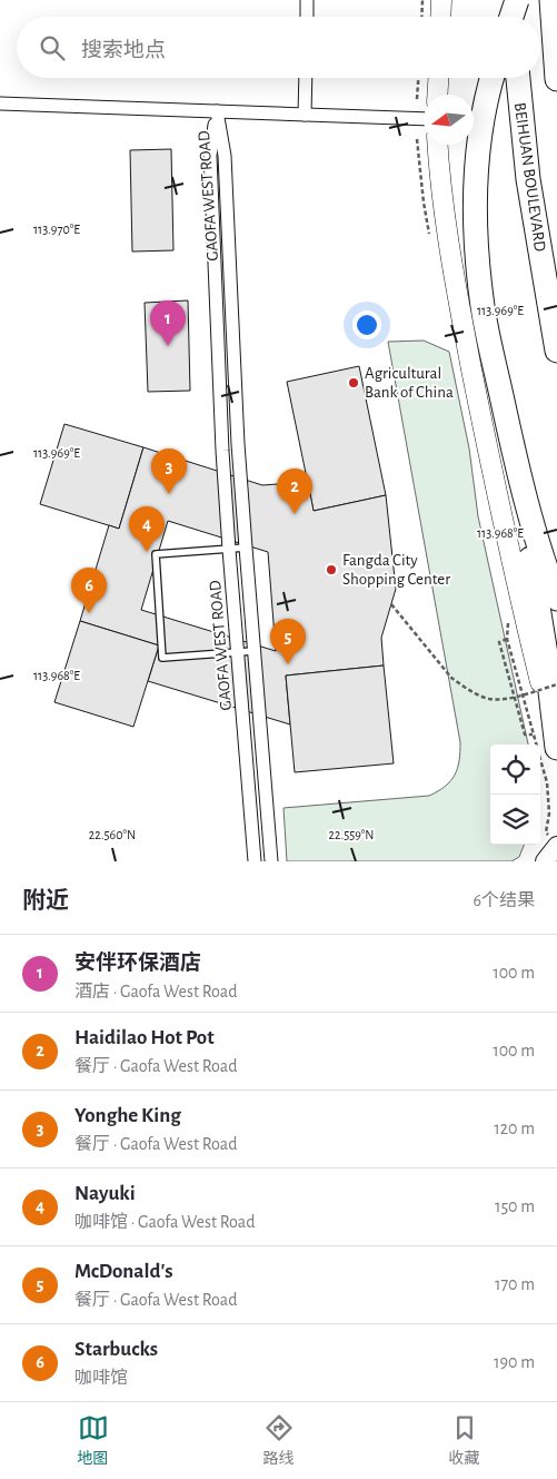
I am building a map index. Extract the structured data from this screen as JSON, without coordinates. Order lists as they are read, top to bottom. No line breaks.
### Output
{"streets":{"highway":["BEIHUAN BOULEVARD"],"street":["GAOFA WEST ROAD"]},"places":["Agricultural Bank of China","Fangda City Shopping Center"],"north":"left","page":{"search":"搜索地点","pins":["1","3","2","4","6","5"],"heading":["附近","6个结果"],"list":[{"mark":"1","name":"安伴环保酒店","note":"酒店 · Gaofa West Road","value":"100 m"},{"mark":"2","name":"Haidilao Hot Pot","note":"餐厅 · Gaofa West Road","value":"100 m"},{"mark":"3","name":"Yonghe King","note":"餐厅 · Gaofa West Road","value":"120 m"},{"mark":"4","name":"Nayuki","note":"咖啡馆 · Gaofa West Road","value":"150 m"},{"mark":"5","name":"McDonald's","note":"餐厅 · Gaofa West Road","value":"170 m"},{"mark":"6","name":"Starbucks","note":"咖啡馆","value":"190 m"}],"nav":["地图","路线","收藏"]},"coordinates":["113.970°E","113.969°E","113.968°E","22.560°N","22.559°N"]}
